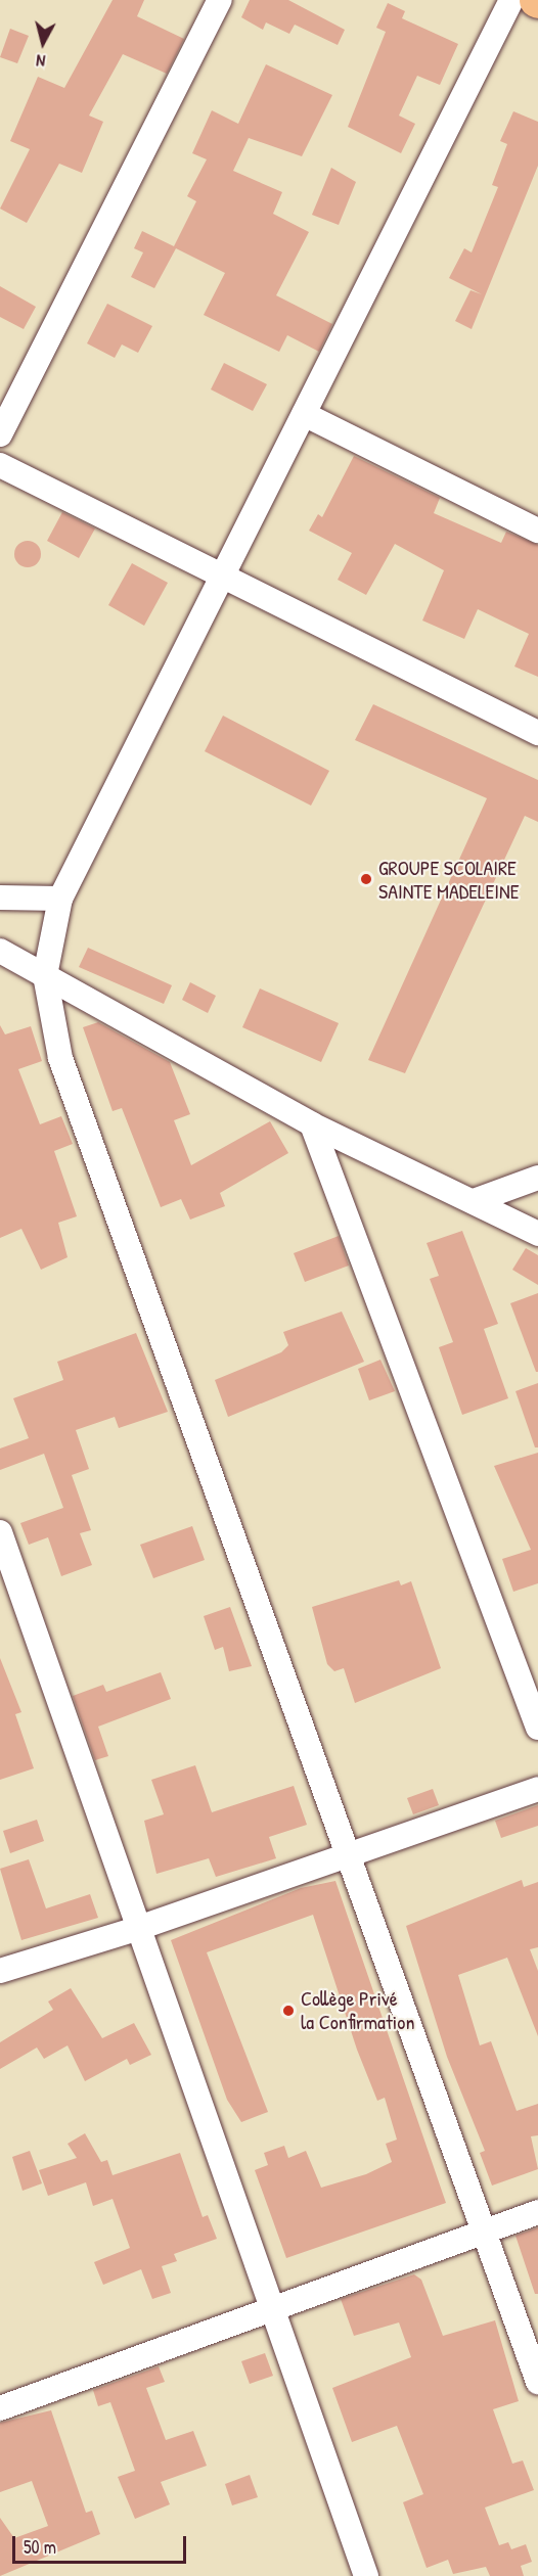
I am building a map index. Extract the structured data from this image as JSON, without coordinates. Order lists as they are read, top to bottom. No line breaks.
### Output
{"places":["GROUPE SCOLAIRE SAINTE MADELEINE","Collège Privé la Confirmation"],"scale_bar":"50 m","north":"bottom"}
